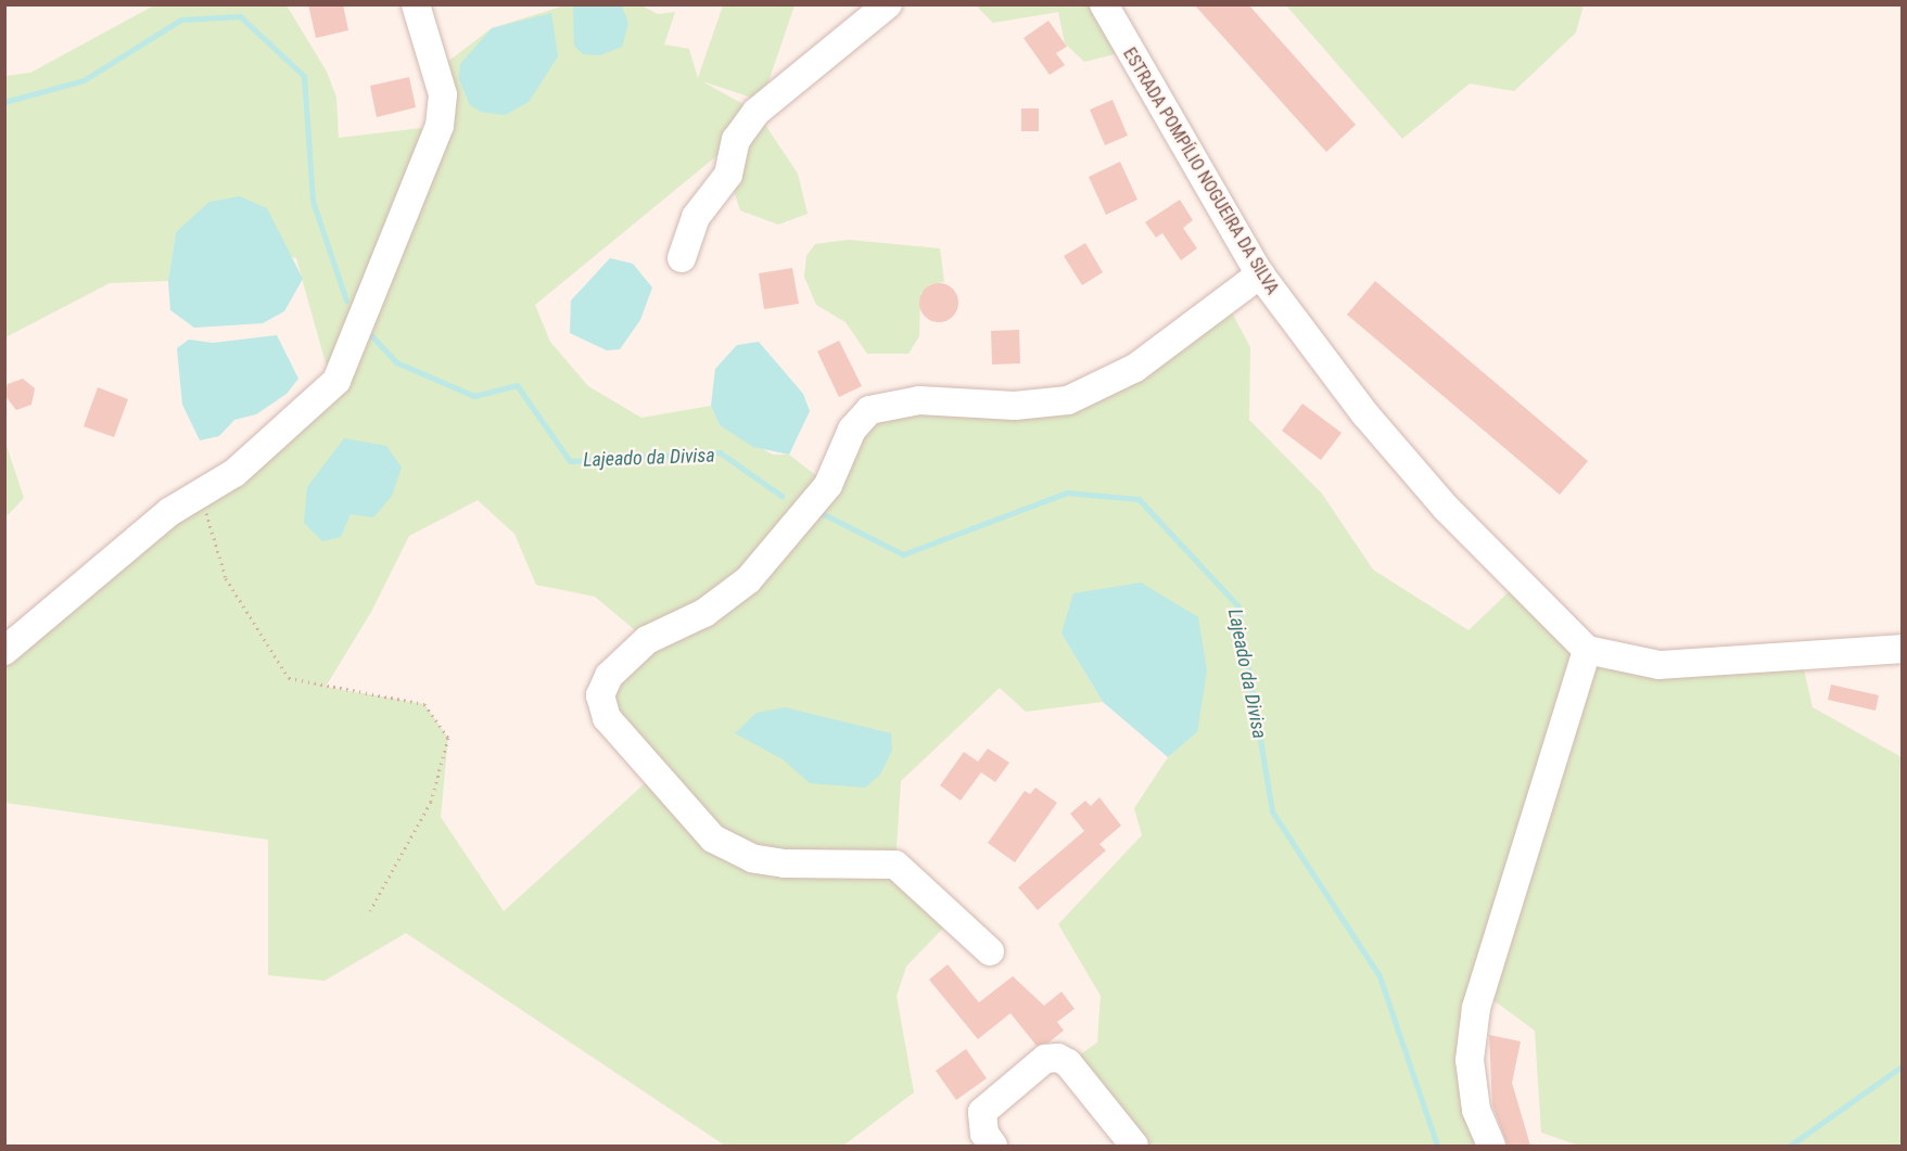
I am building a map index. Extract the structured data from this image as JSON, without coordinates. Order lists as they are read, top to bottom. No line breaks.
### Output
{"streets":{"street":["ESTRADA POMPÍLIO NOGUEIRA DA SILVA"]},"water":["Lajeado da Divisa"]}
